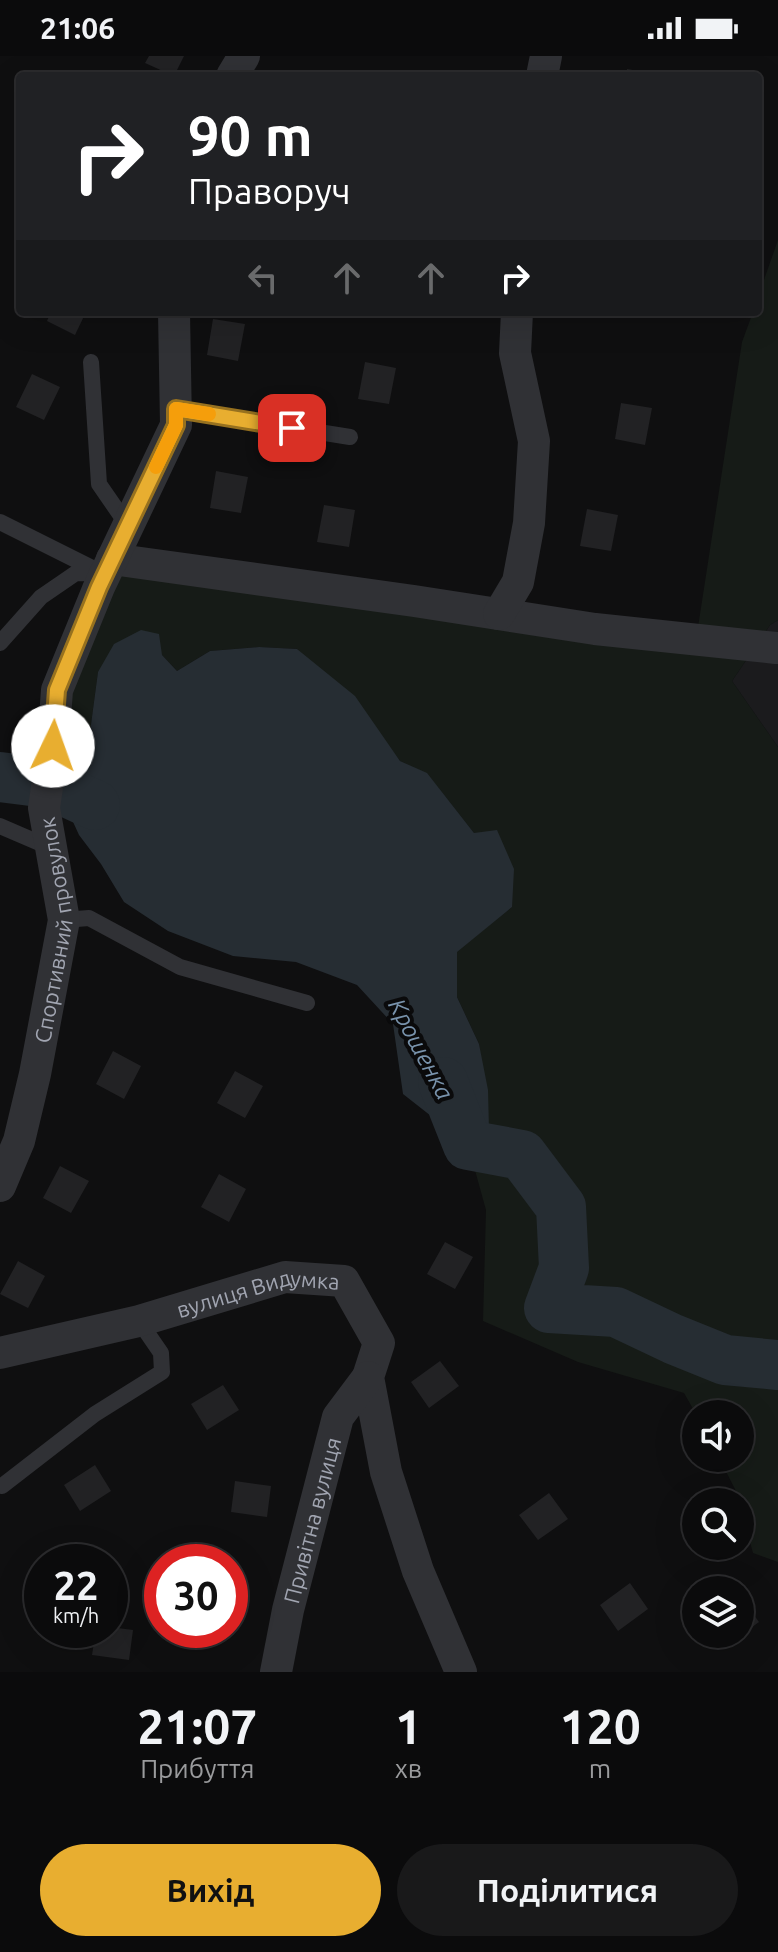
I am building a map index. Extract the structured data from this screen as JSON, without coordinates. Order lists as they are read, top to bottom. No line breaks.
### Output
{"streets":{"street":["Спортивний провулок","вулиця Видумка","Привітна вулиця"]},"crossings":[["вулиця Видумка","Привітна вулиця"]],"water":["Крошенка"],"page":{"status":"21:06","turn":["90 m","Праворуч"],"speed":"22 km/h","limit":"30","eta":["21:07","Прибуття","1","хв","120","m"],"buttons":["Вихід","Поділитися"]}}
